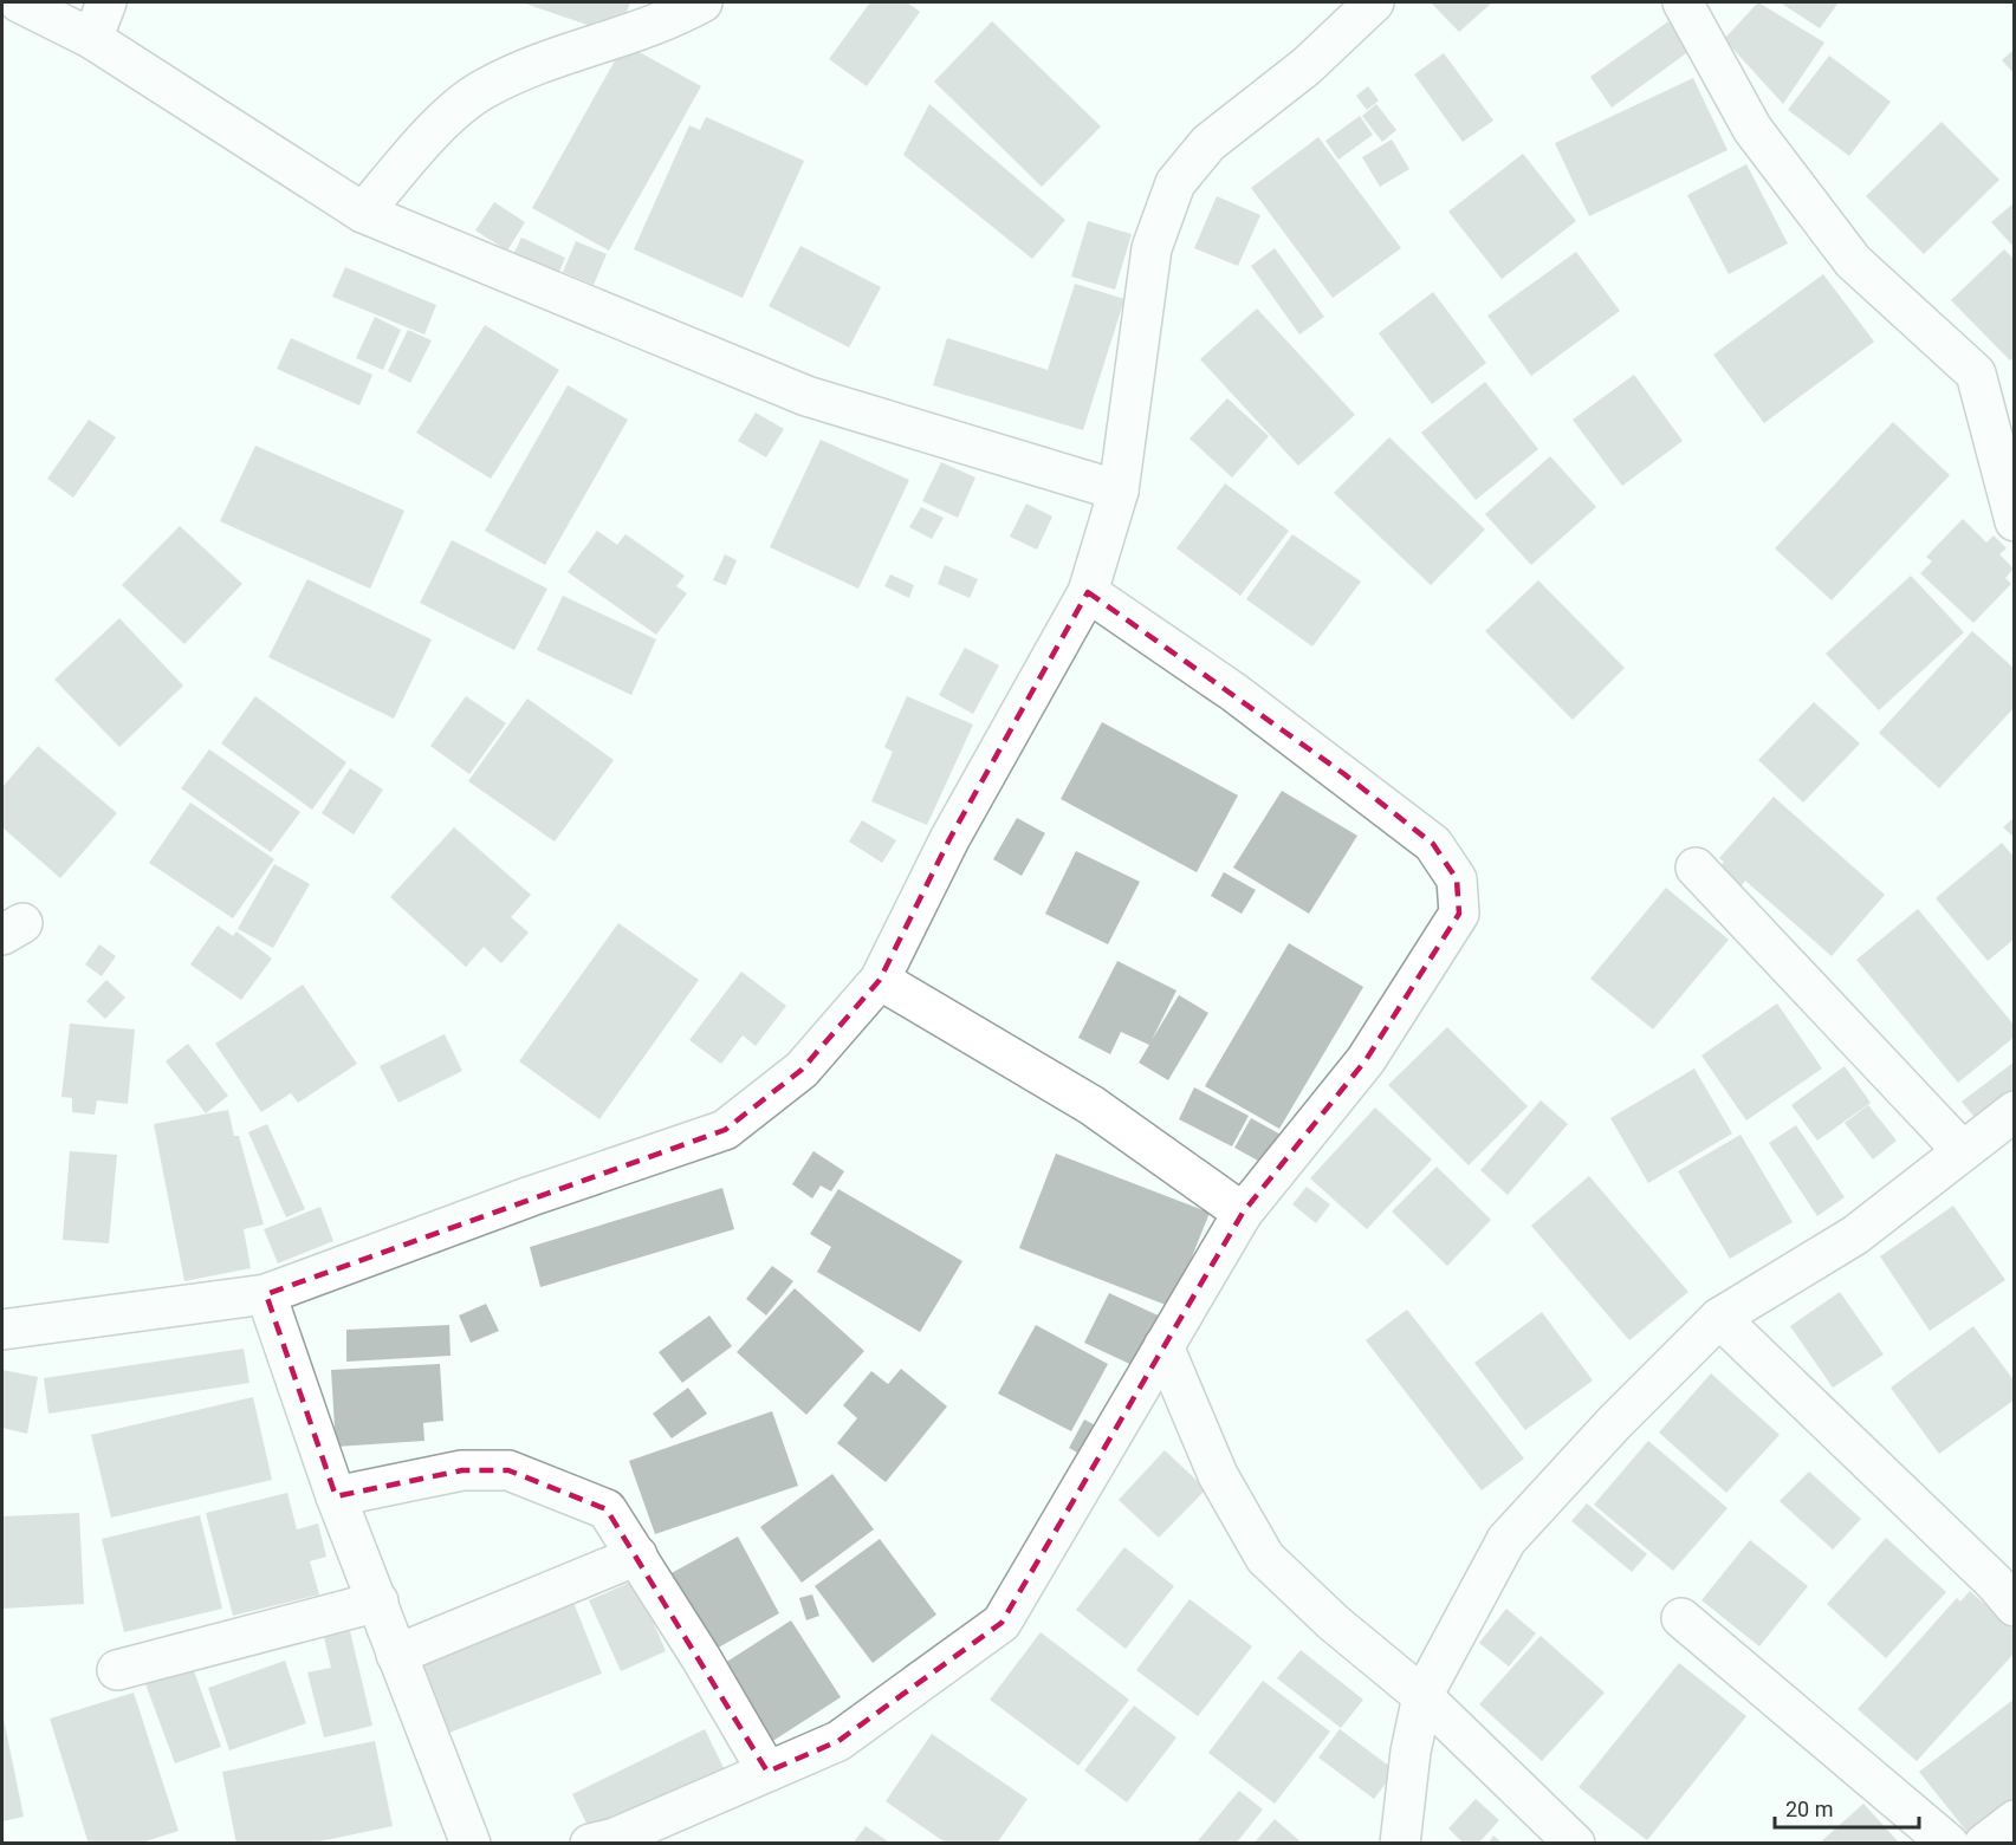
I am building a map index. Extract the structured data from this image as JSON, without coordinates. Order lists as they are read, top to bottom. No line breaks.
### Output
{"scale_bar":"20 m"}
